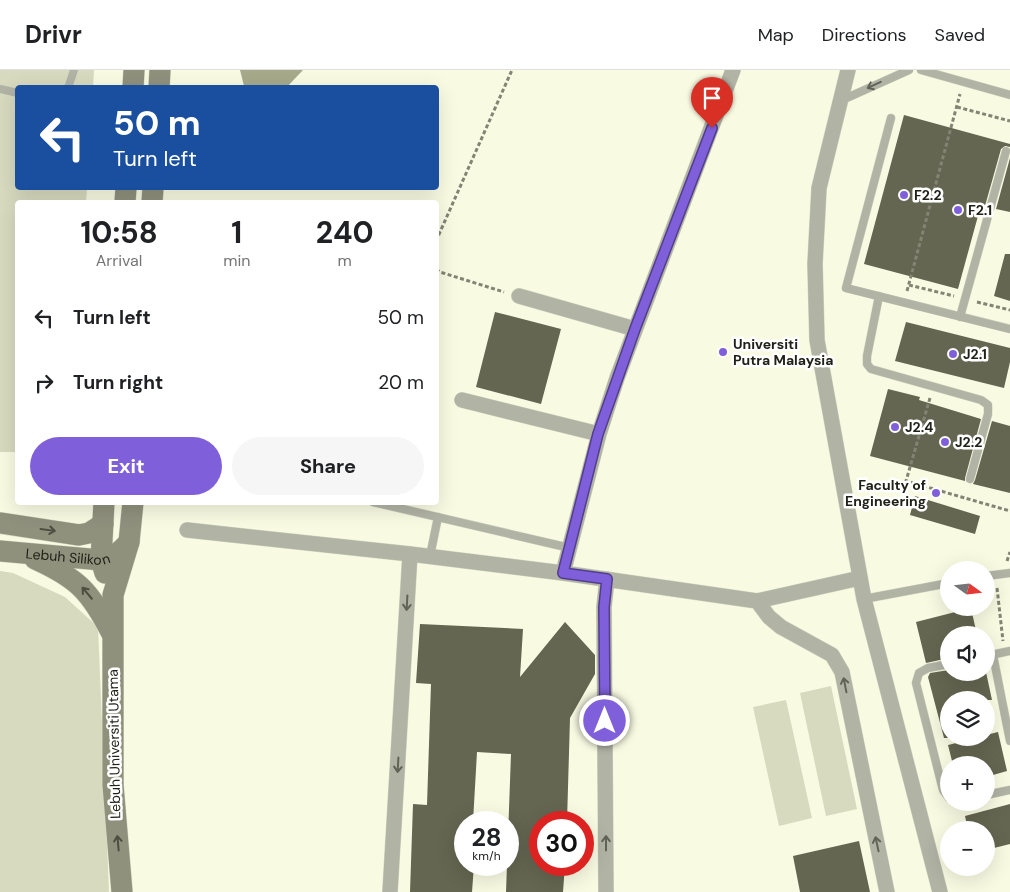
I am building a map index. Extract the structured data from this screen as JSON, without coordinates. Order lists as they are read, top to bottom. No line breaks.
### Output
{"streets":{"main road":["Lebuh Silikon","Lebuh Universiti Utama"]},"crossings":[["Lebuh Silikon","Lebuh Universiti Utama"]],"one_way":["Lebuh Universiti Utama"],"places":["F2.2","F2.1","Universiti Putra Malaysia","J2.1","J2.4","J2.2","Faculty of Engineering"],"north":"right","page":{"header":"Drivr","nav":["Map","Directions","Saved"],"turn":["50 m","Turn left"],"eta":["10:58","Arrival","1","min","240","m"],"list":[{"name":"Turn left","value":"50 m"},{"name":"Turn right","value":"20 m"}],"buttons":["Exit","Share"],"map_buttons":["+","−"],"speed":"28 km/h","limit":"30"}}
